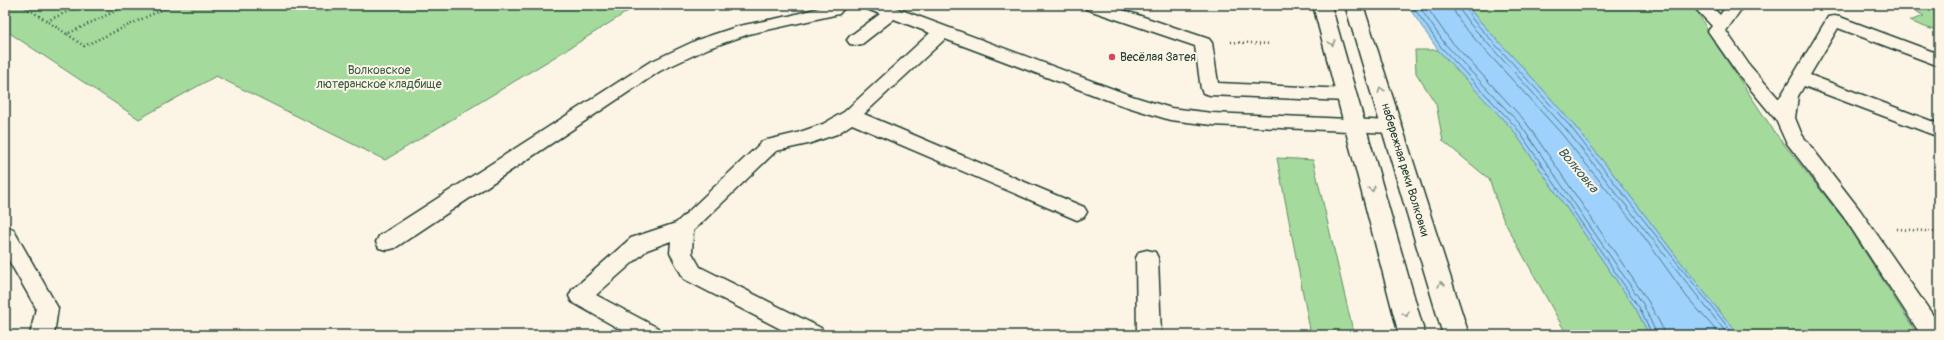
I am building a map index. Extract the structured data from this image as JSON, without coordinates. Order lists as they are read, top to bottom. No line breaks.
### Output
{"streets":{"street":["набережная реки Волковки"]},"water":["Волковка"],"parks":["Волковское лютеранское кладбище"],"places":["Весёлая Затея"]}
